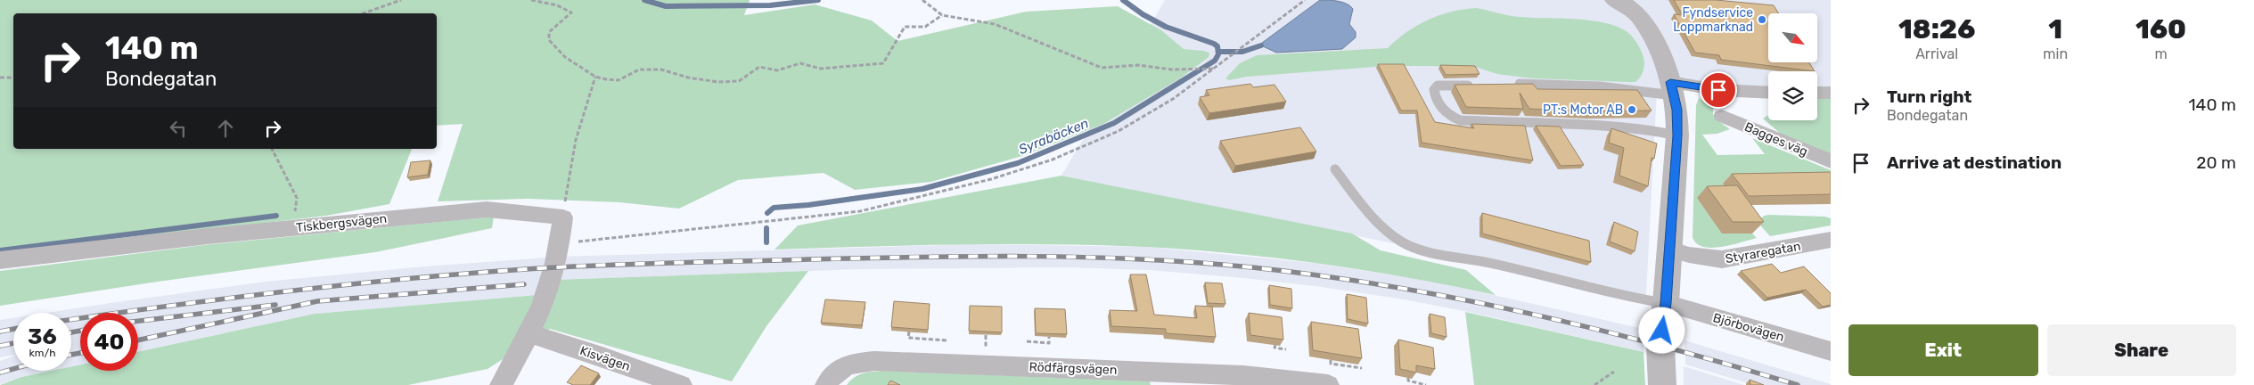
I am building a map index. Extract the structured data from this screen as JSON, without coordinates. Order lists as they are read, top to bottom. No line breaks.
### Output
{"streets":{"street":["Bagges väg","Tiskbergsvägen","Styraregatan","Björbovägen","Kisvägen","Rödfärgsvägen"]},"water":["Syrabäcken"],"places":["Fyndservice Loppmarknad","PT:s Motor AB"],"north":"bottom right","page":{"eta":["18:26","Arrival","1","min","160","m"],"turn":["140 m","Bondegatan"],"list":[{"name":"Turn right","note":"Bondegatan","value":"140 m"},{"name":"Arrive at destination","value":"20 m"}],"speed":"36 km/h","limit":"40","buttons":["Exit","Share"]}}
